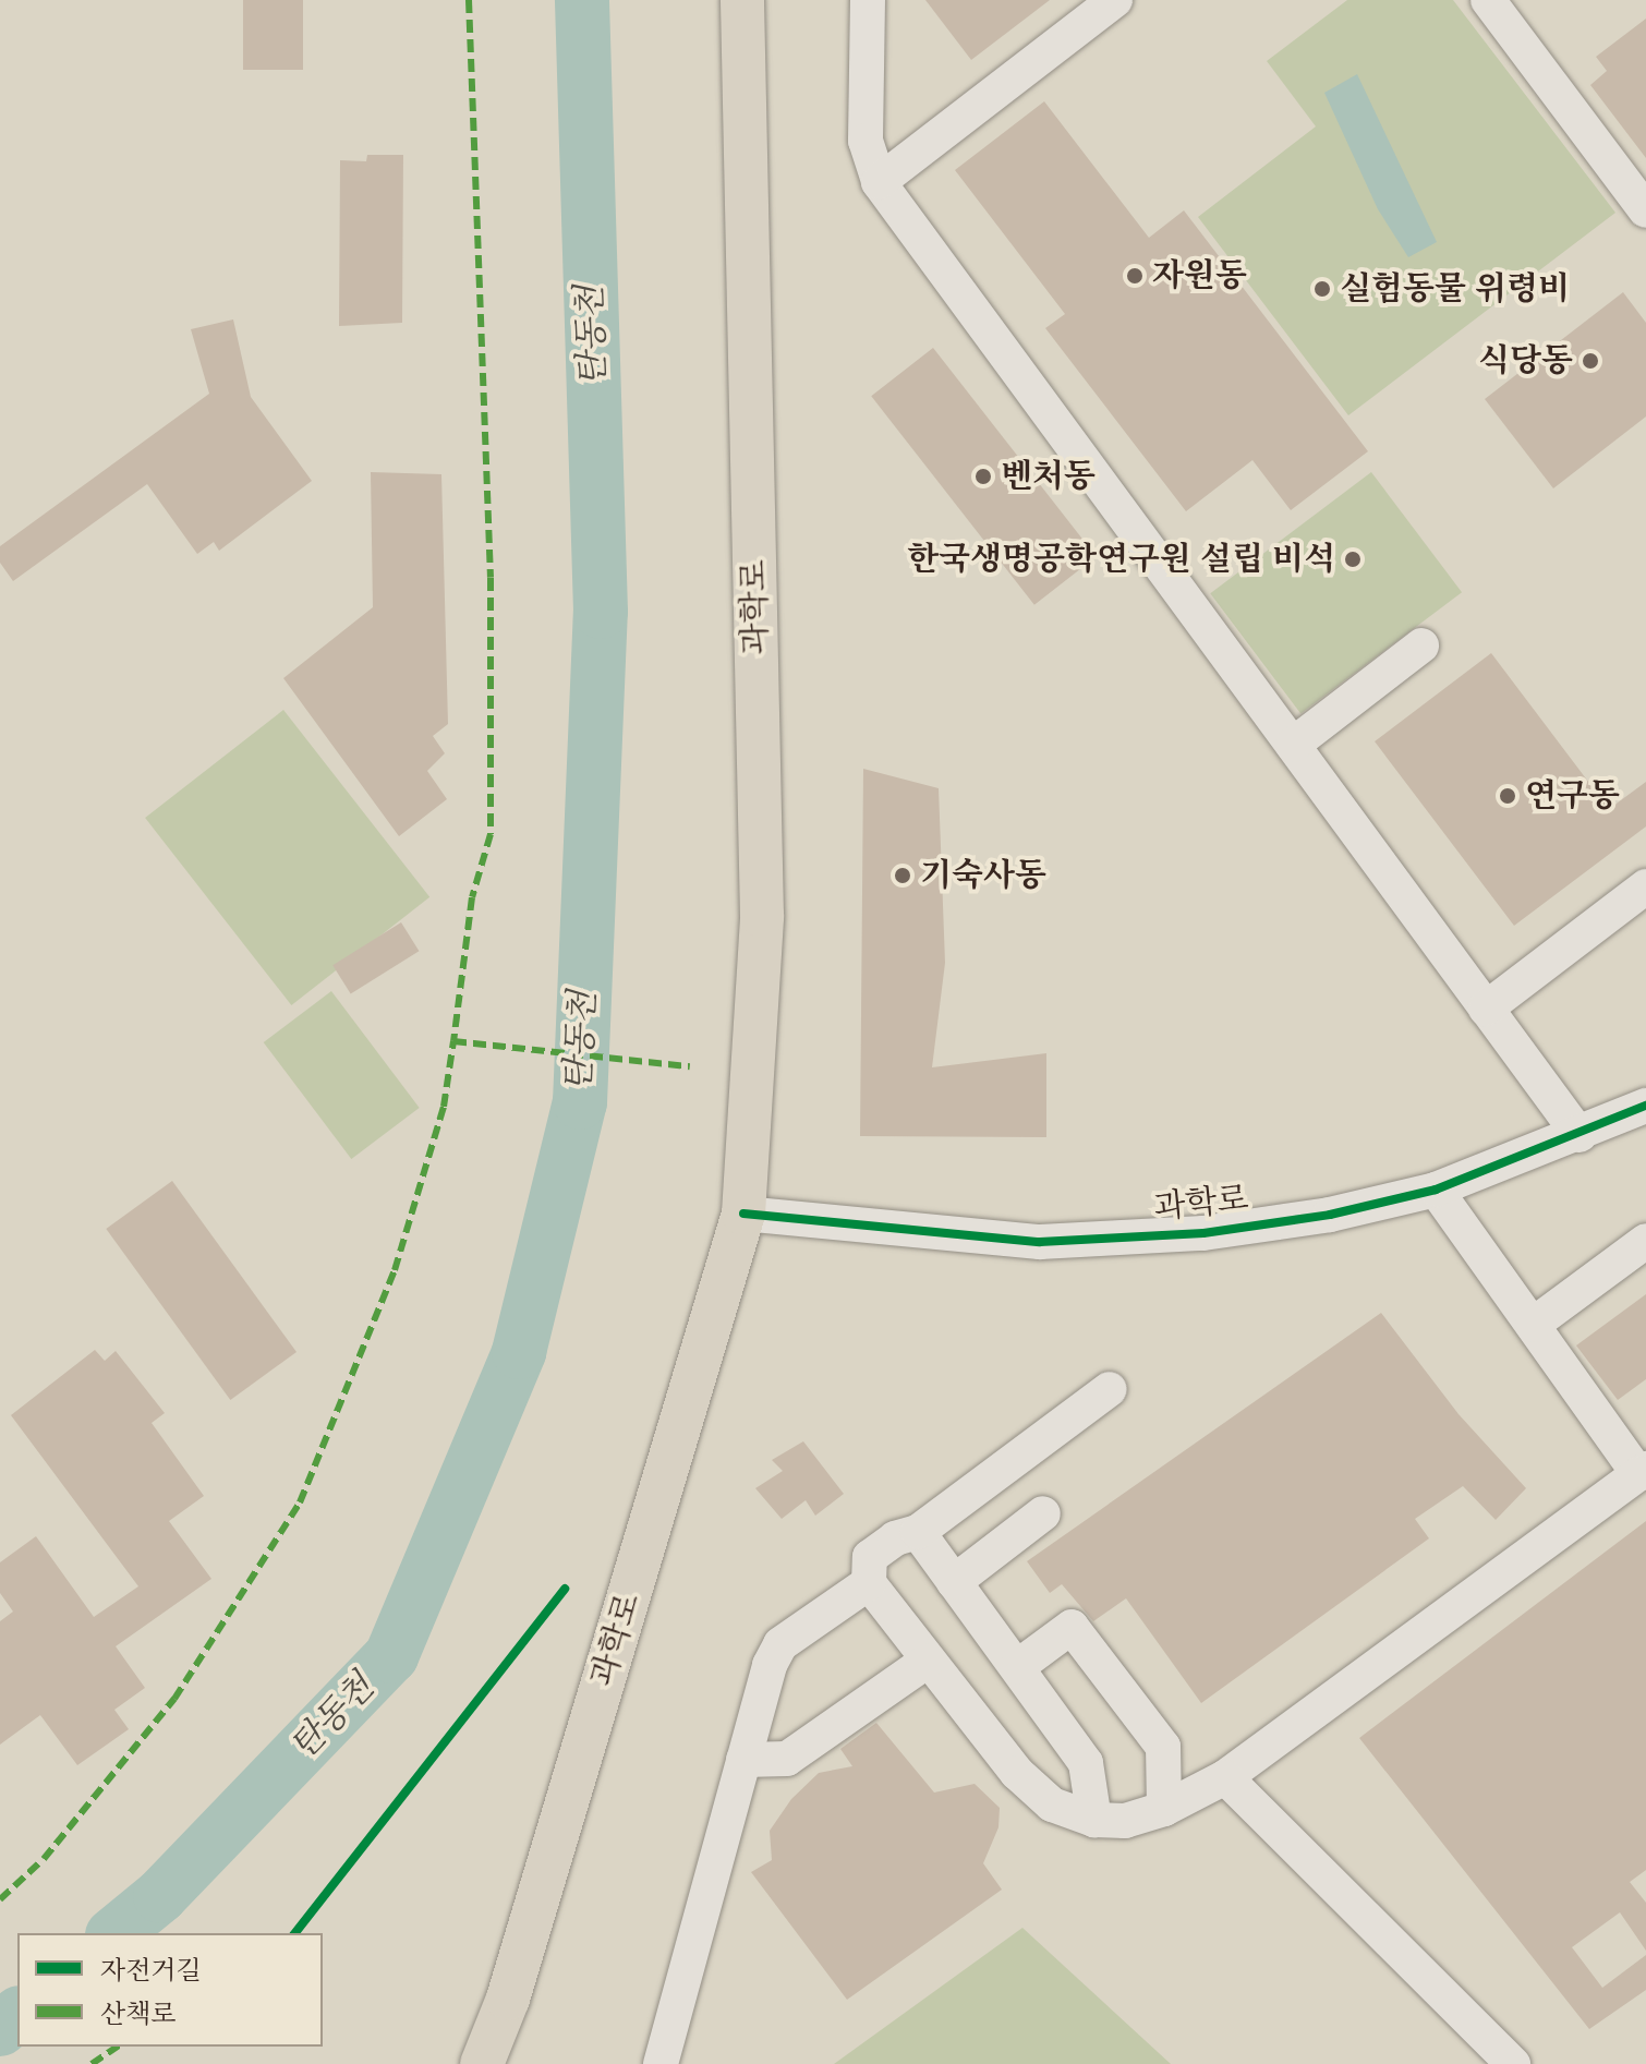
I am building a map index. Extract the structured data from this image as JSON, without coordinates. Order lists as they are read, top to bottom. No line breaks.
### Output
{"streets":{"main road":["과학로"]},"water":["탄동천"],"places":["자원동","실험동물 위령비","식당동","벤처동","한국생명공학연구원 설립 비석","연구동","기숙사동"],"legend":["자전거길","산책로"]}
